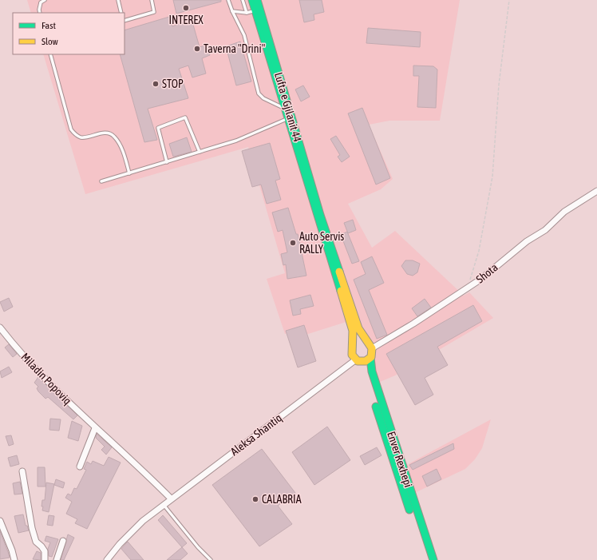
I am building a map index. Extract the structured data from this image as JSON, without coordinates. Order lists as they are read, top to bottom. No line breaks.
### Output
{"streets":{"main road":["Lufta e Gjilanit 44","Enver Rexhepi"],"street":["Shota","Miladin Popoviq","Aleksa Shantiq"]},"crossings":[["Lufta e Gjilanit 44","Shota"],["Lufta e Gjilanit 44","Aleksa Shantiq"],["Lufta e Gjilanit 44","Enver Rexhepi"],["Shota","Aleksa Shantiq"],["Shota","Enver Rexhepi"],["Miladin Popoviq","Aleksa Shantiq"],["Aleksa Shantiq","Enver Rexhepi"]],"places":["INTEREX","Taverna \"Drini\"","STOP","Auto Servis RALLY","CALABRIA"],"legend":["Fast","Slow"]}
